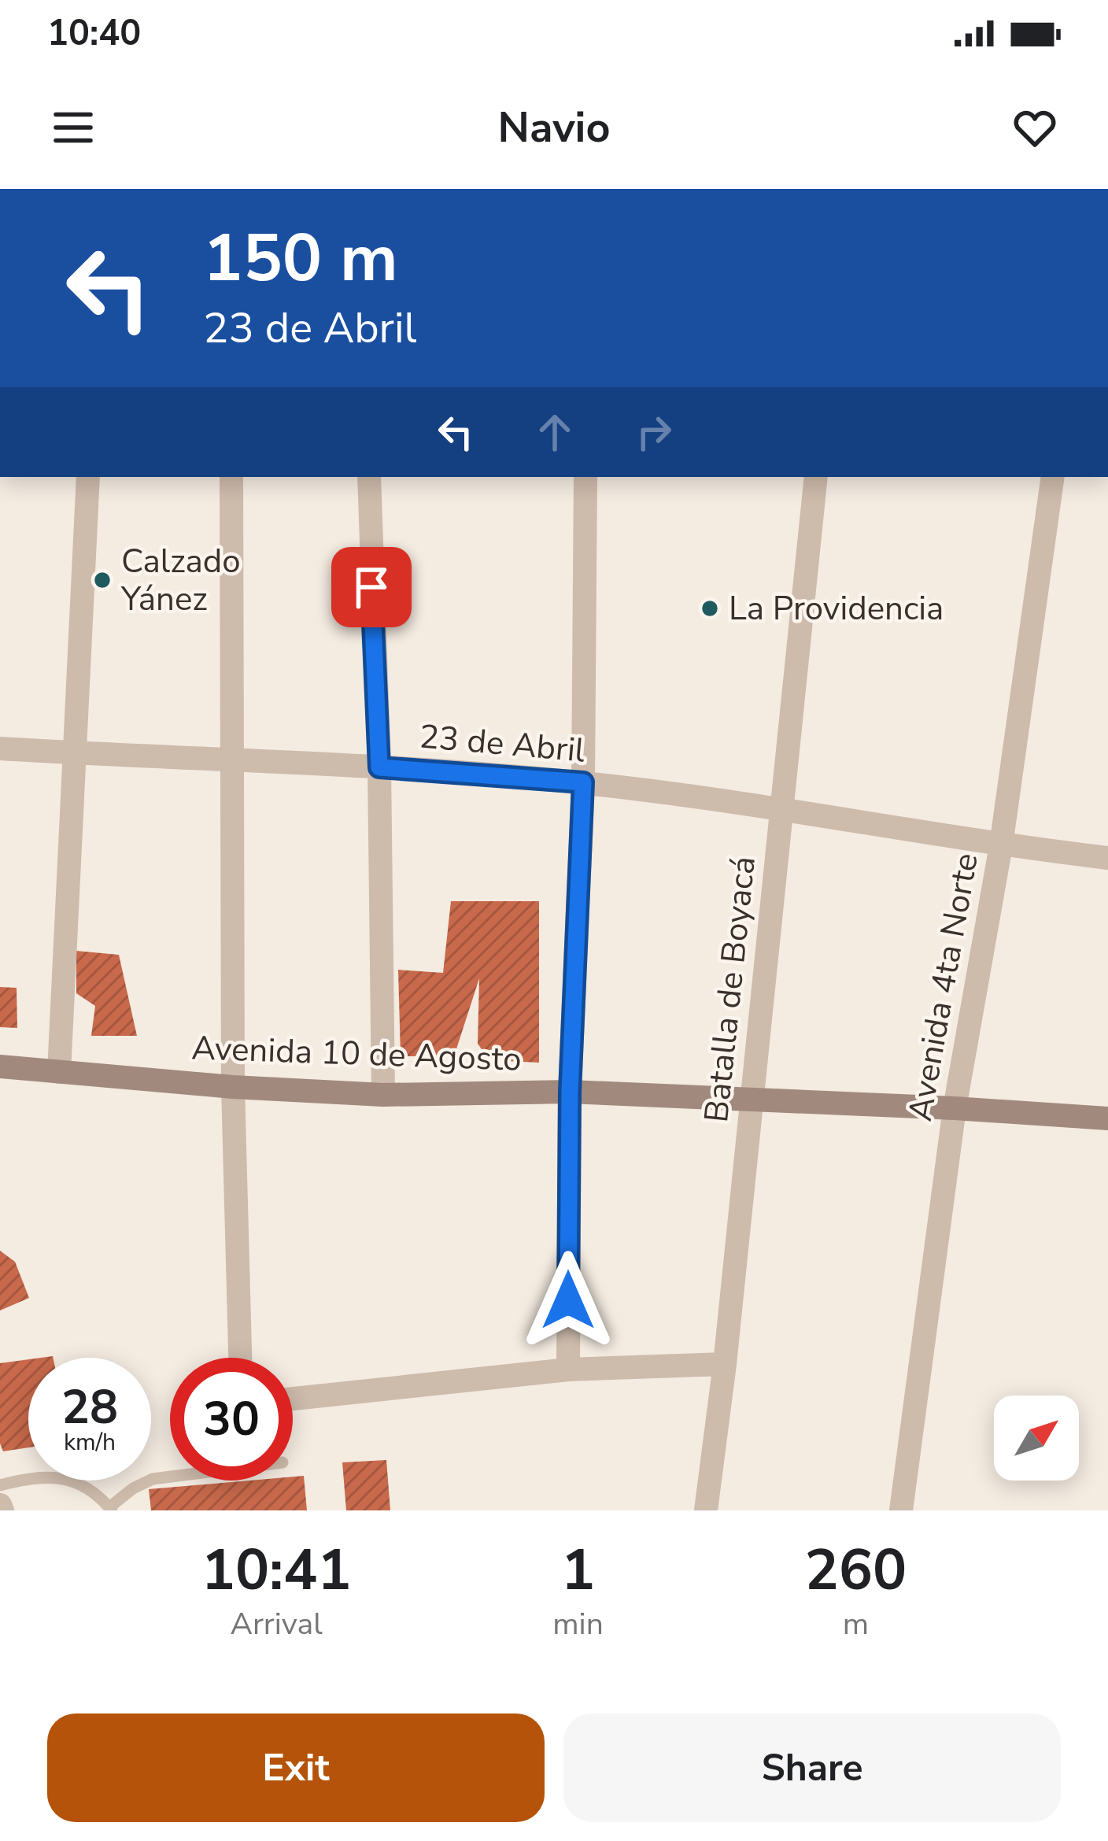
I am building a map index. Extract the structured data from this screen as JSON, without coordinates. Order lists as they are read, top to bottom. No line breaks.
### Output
{"streets":{"street":["23 de Abril","Avenida 4ta Norte","Batalla de Boyacá","Avenida 10 de Agosto"]},"crossings":[["23 de Abril","Avenida 4ta Norte"],["23 de Abril","Batalla de Boyacá"],["Avenida 4ta Norte","Avenida 10 de Agosto"],["Batalla de Boyacá","Avenida 10 de Agosto"]],"places":["Calzado Yánez","La Providencia"],"north":"top right","page":{"status":"10:40","header":"Navio","turn":["150 m","23 de Abril"],"speed":"28 km/h","limit":"30","eta":["10:41","Arrival","1","min","260","m"],"buttons":["Exit","Share"]}}
